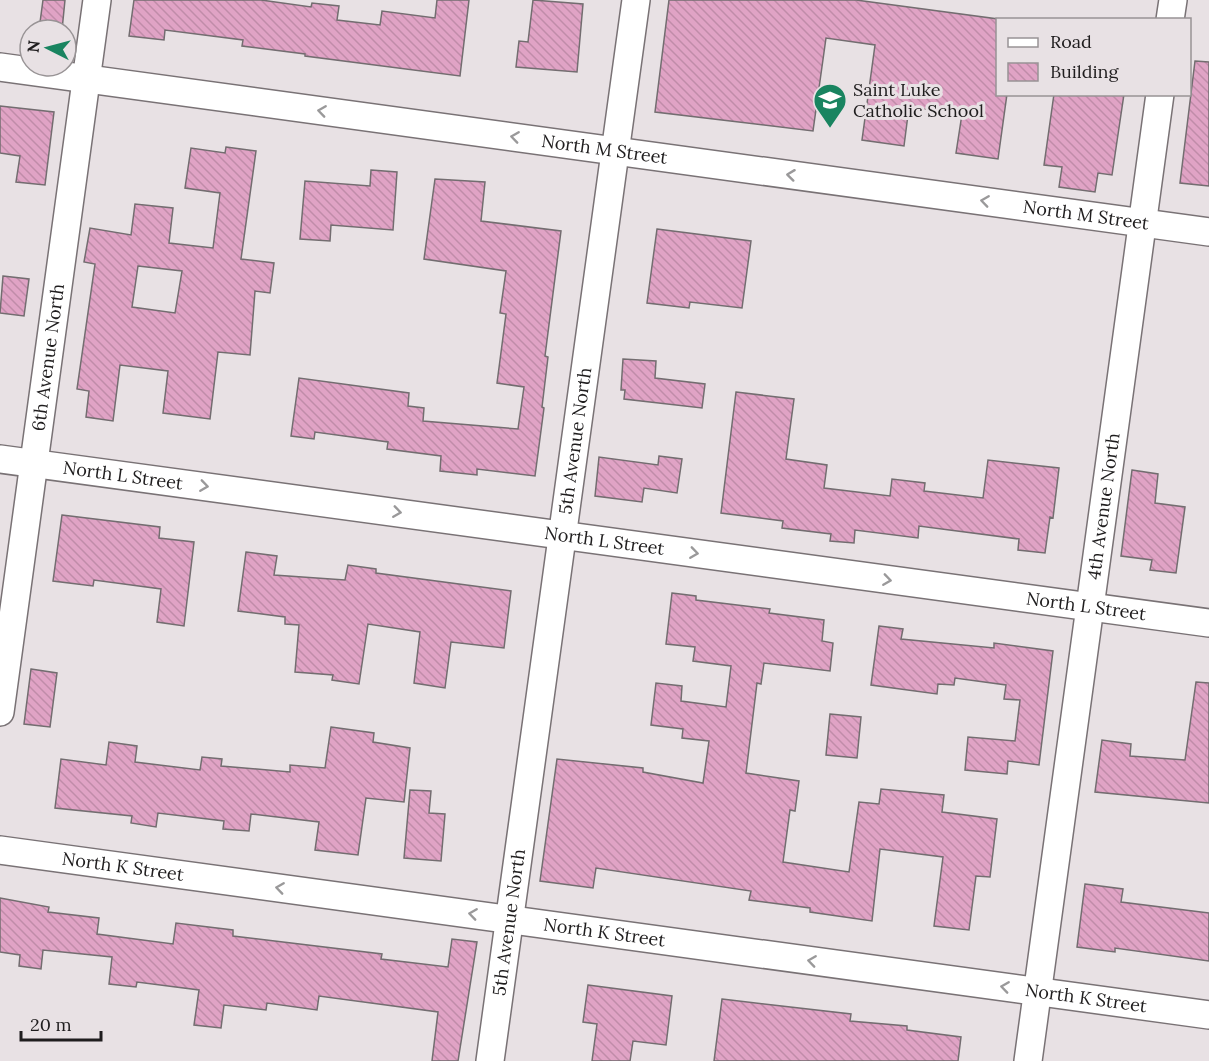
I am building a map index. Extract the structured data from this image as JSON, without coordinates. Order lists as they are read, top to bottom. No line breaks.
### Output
{"streets":{"street":["North M Street","6th Avenue North","5th Avenue North","North L Street","4th Avenue North","North K Street"]},"crossings":[["North M Street","6th Avenue North"],["North M Street","5th Avenue North"],["North M Street","4th Avenue North"],["6th Avenue North","North L Street"],["5th Avenue North","North L Street"],["5th Avenue North","North K Street"],["North L Street","4th Avenue North"],["4th Avenue North","North K Street"]],"one_way":["North M Street","North L Street","North K Street"],"places":{"school or university":["Saint Luke Catholic School"]},"legend":["Road","Building"],"scale_bar":"20 m","north":"left"}
